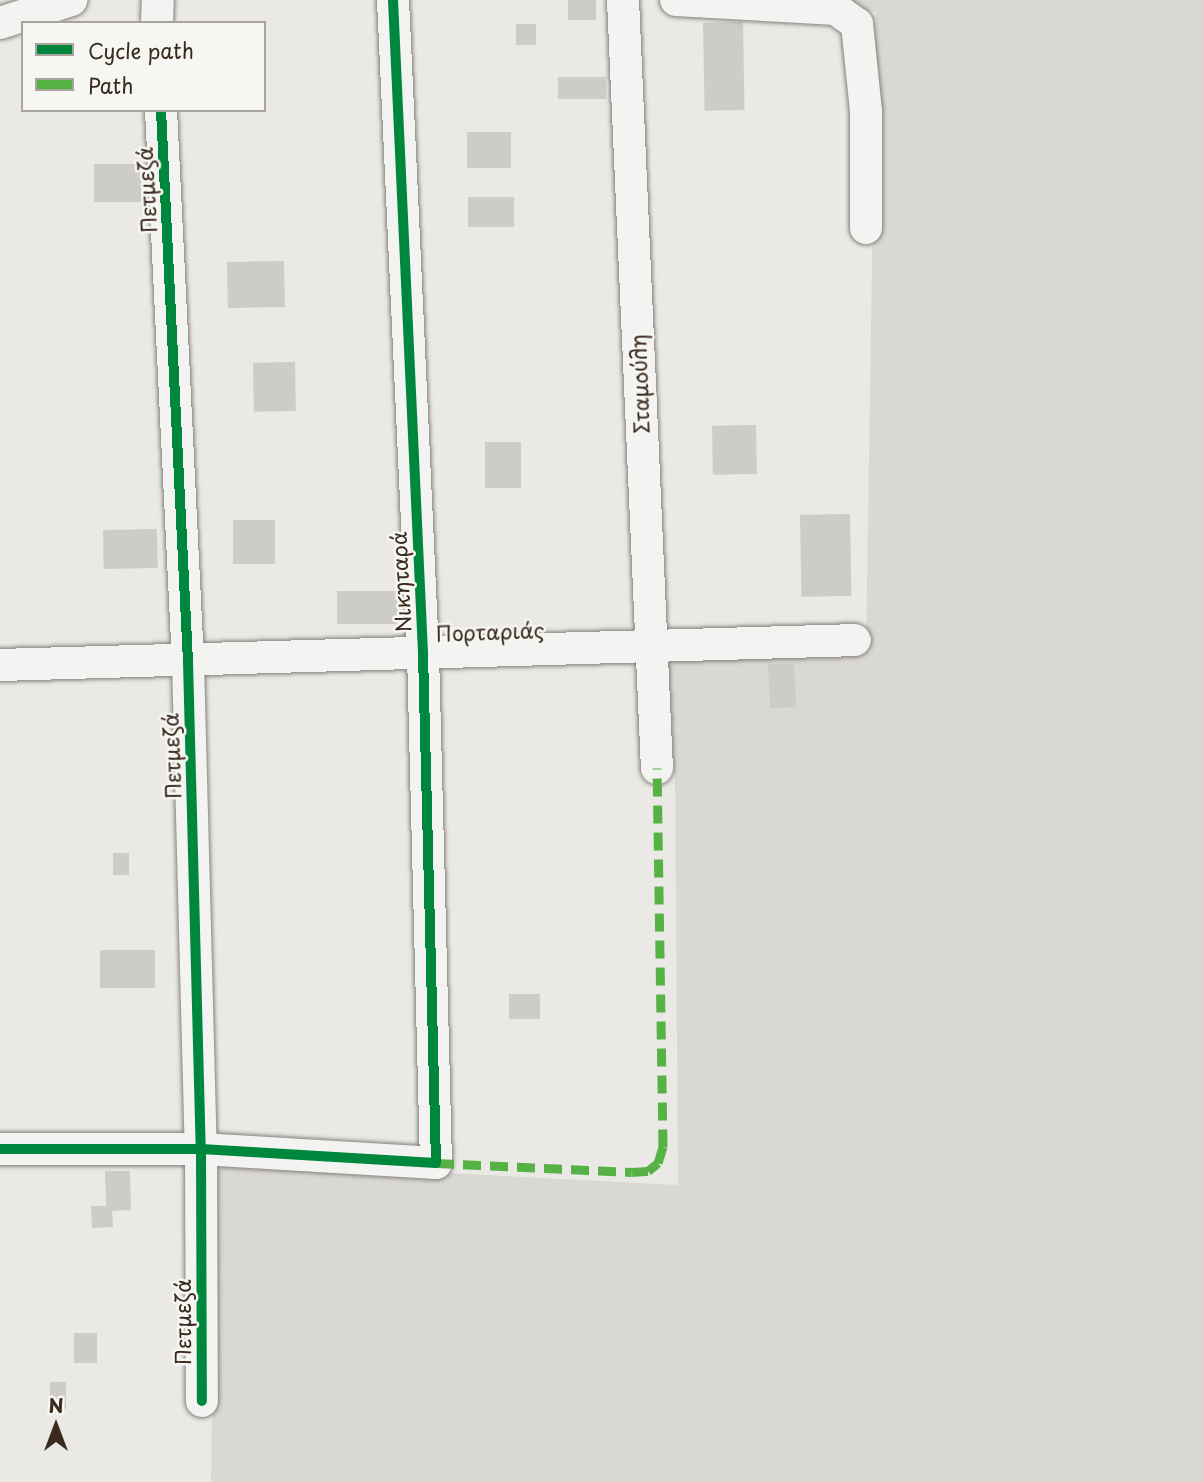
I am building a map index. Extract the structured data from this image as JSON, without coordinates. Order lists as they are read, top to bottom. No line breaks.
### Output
{"streets":{"street":["Πετμεζά","Σταμούλη","Νικηταρά","Πορταριάς"]},"crossings":[["Πετμεζά","Νικηταρά"],["Πετμεζά","Πορταριάς"],["Σταμούλη","Πορταριάς"],["Νικηταρά","Πορταριάς"]],"legend":["Cycle path","Path"],"north":"top"}
